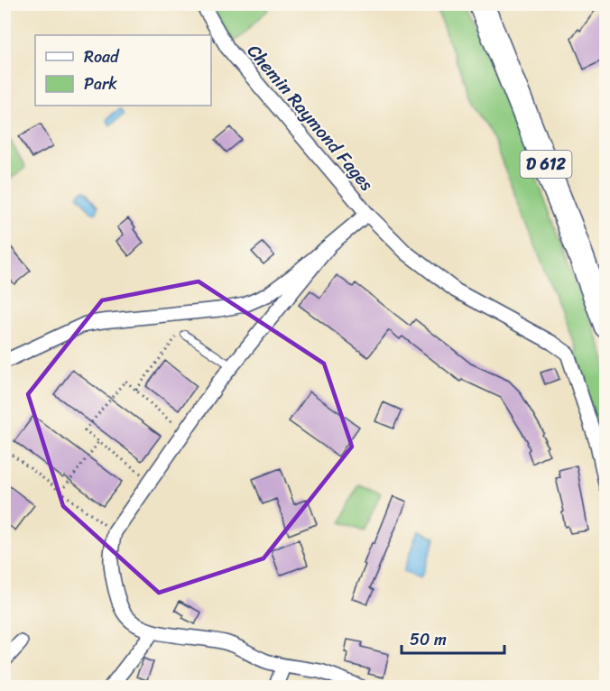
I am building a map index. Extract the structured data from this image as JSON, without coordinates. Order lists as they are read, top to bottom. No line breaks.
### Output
{"streets":{"highway":["D 612"],"street":["Chemin Raymond Fages"]},"legend":["Road","Park"],"scale_bar":"50 m"}
